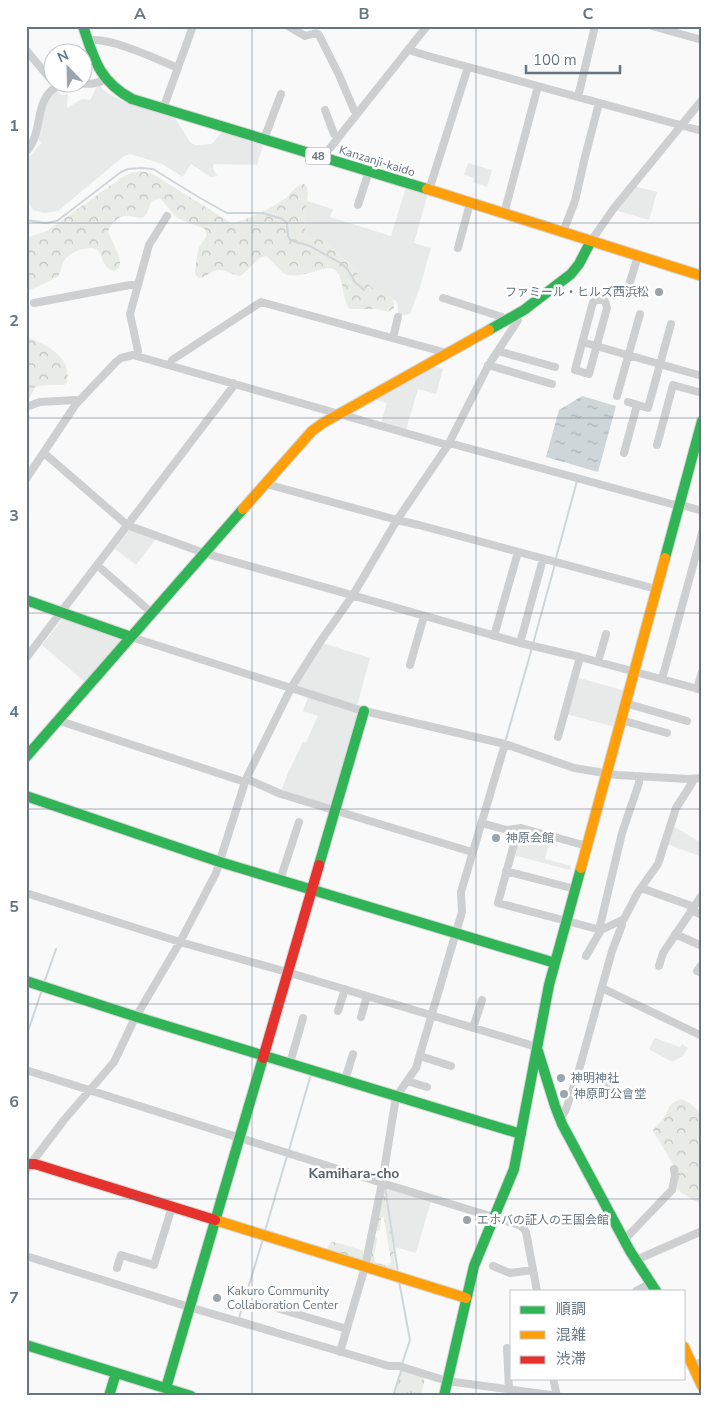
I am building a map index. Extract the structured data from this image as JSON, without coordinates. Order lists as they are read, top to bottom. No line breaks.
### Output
{"streets":{"street":["48","Kanzanji-kaido"]},"districts":["Kamihara-cho"],"places":["ファミール・ヒルズ西浜松","神原会館","神明神社","神原町公會堂","エホバの証人の王国会館","Kakuro Community Collaboration Center"],"legend":["順調","混雑","渋滞"],"scale_bar":"100 m","north":"top left","grid":{"columns":["A","B","C"],"rows":["1","2","3","4","5","6","7"]}}
